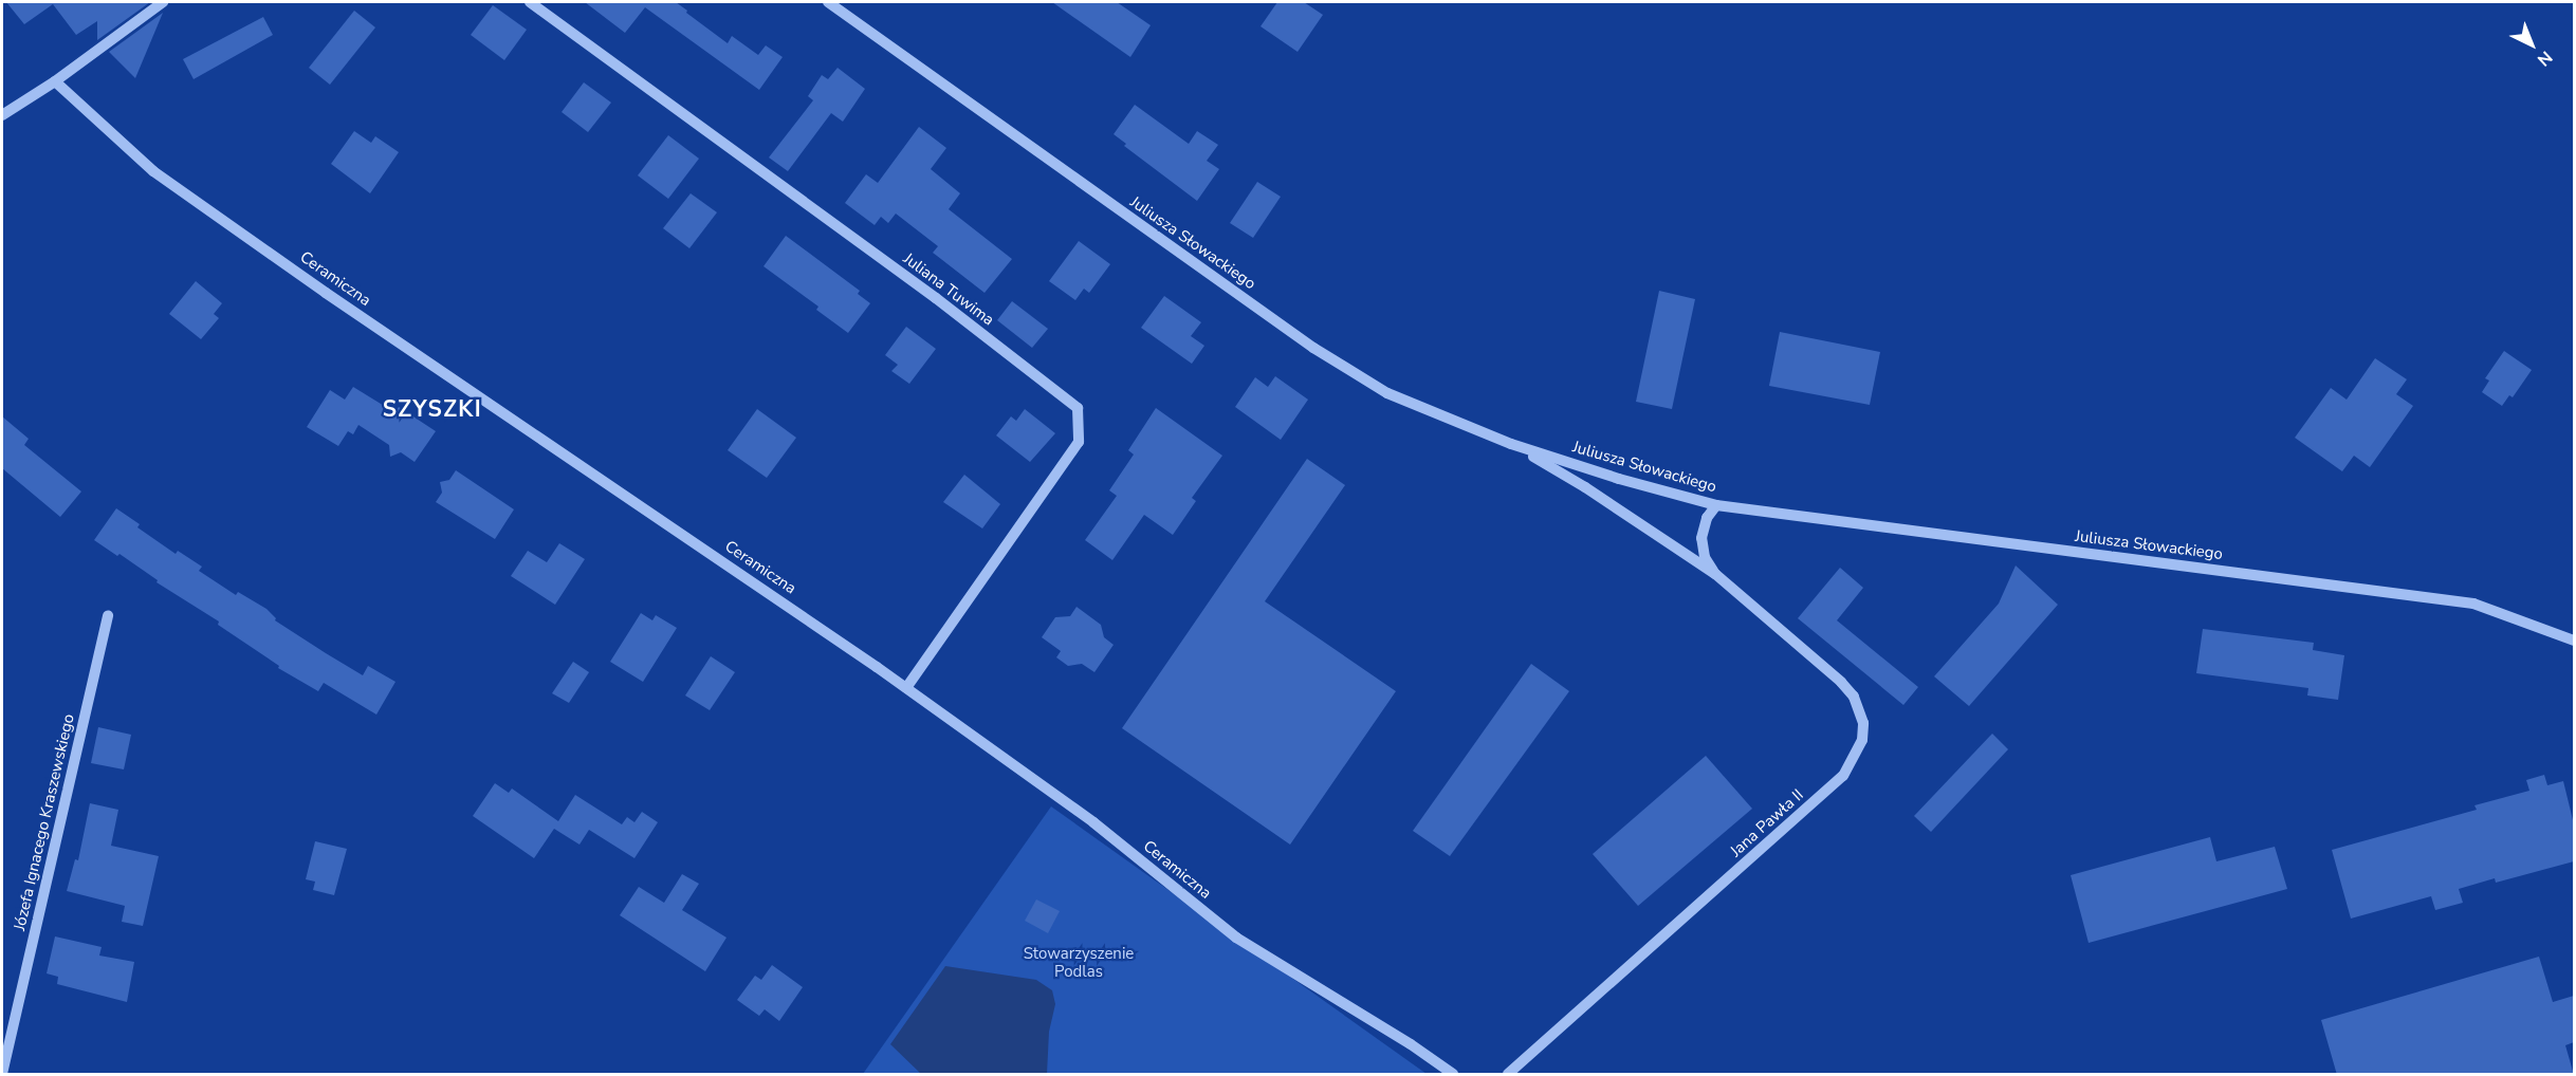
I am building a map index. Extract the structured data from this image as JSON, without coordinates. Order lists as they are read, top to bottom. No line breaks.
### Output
{"streets":{"street":["Juliusza Słowackiego","Ceramiczna","Juliana Tuwima","Józefa Ignacego Kraszewskiego","Jana Pawła II"]},"crossings":[["Juliusza Słowackiego","Jana Pawła II"],["Ceramiczna","Juliana Tuwima"]],"districts":["SZYSZKI"],"parks":["Stowarzyszenie Podlas"],"north":"bottom right"}
